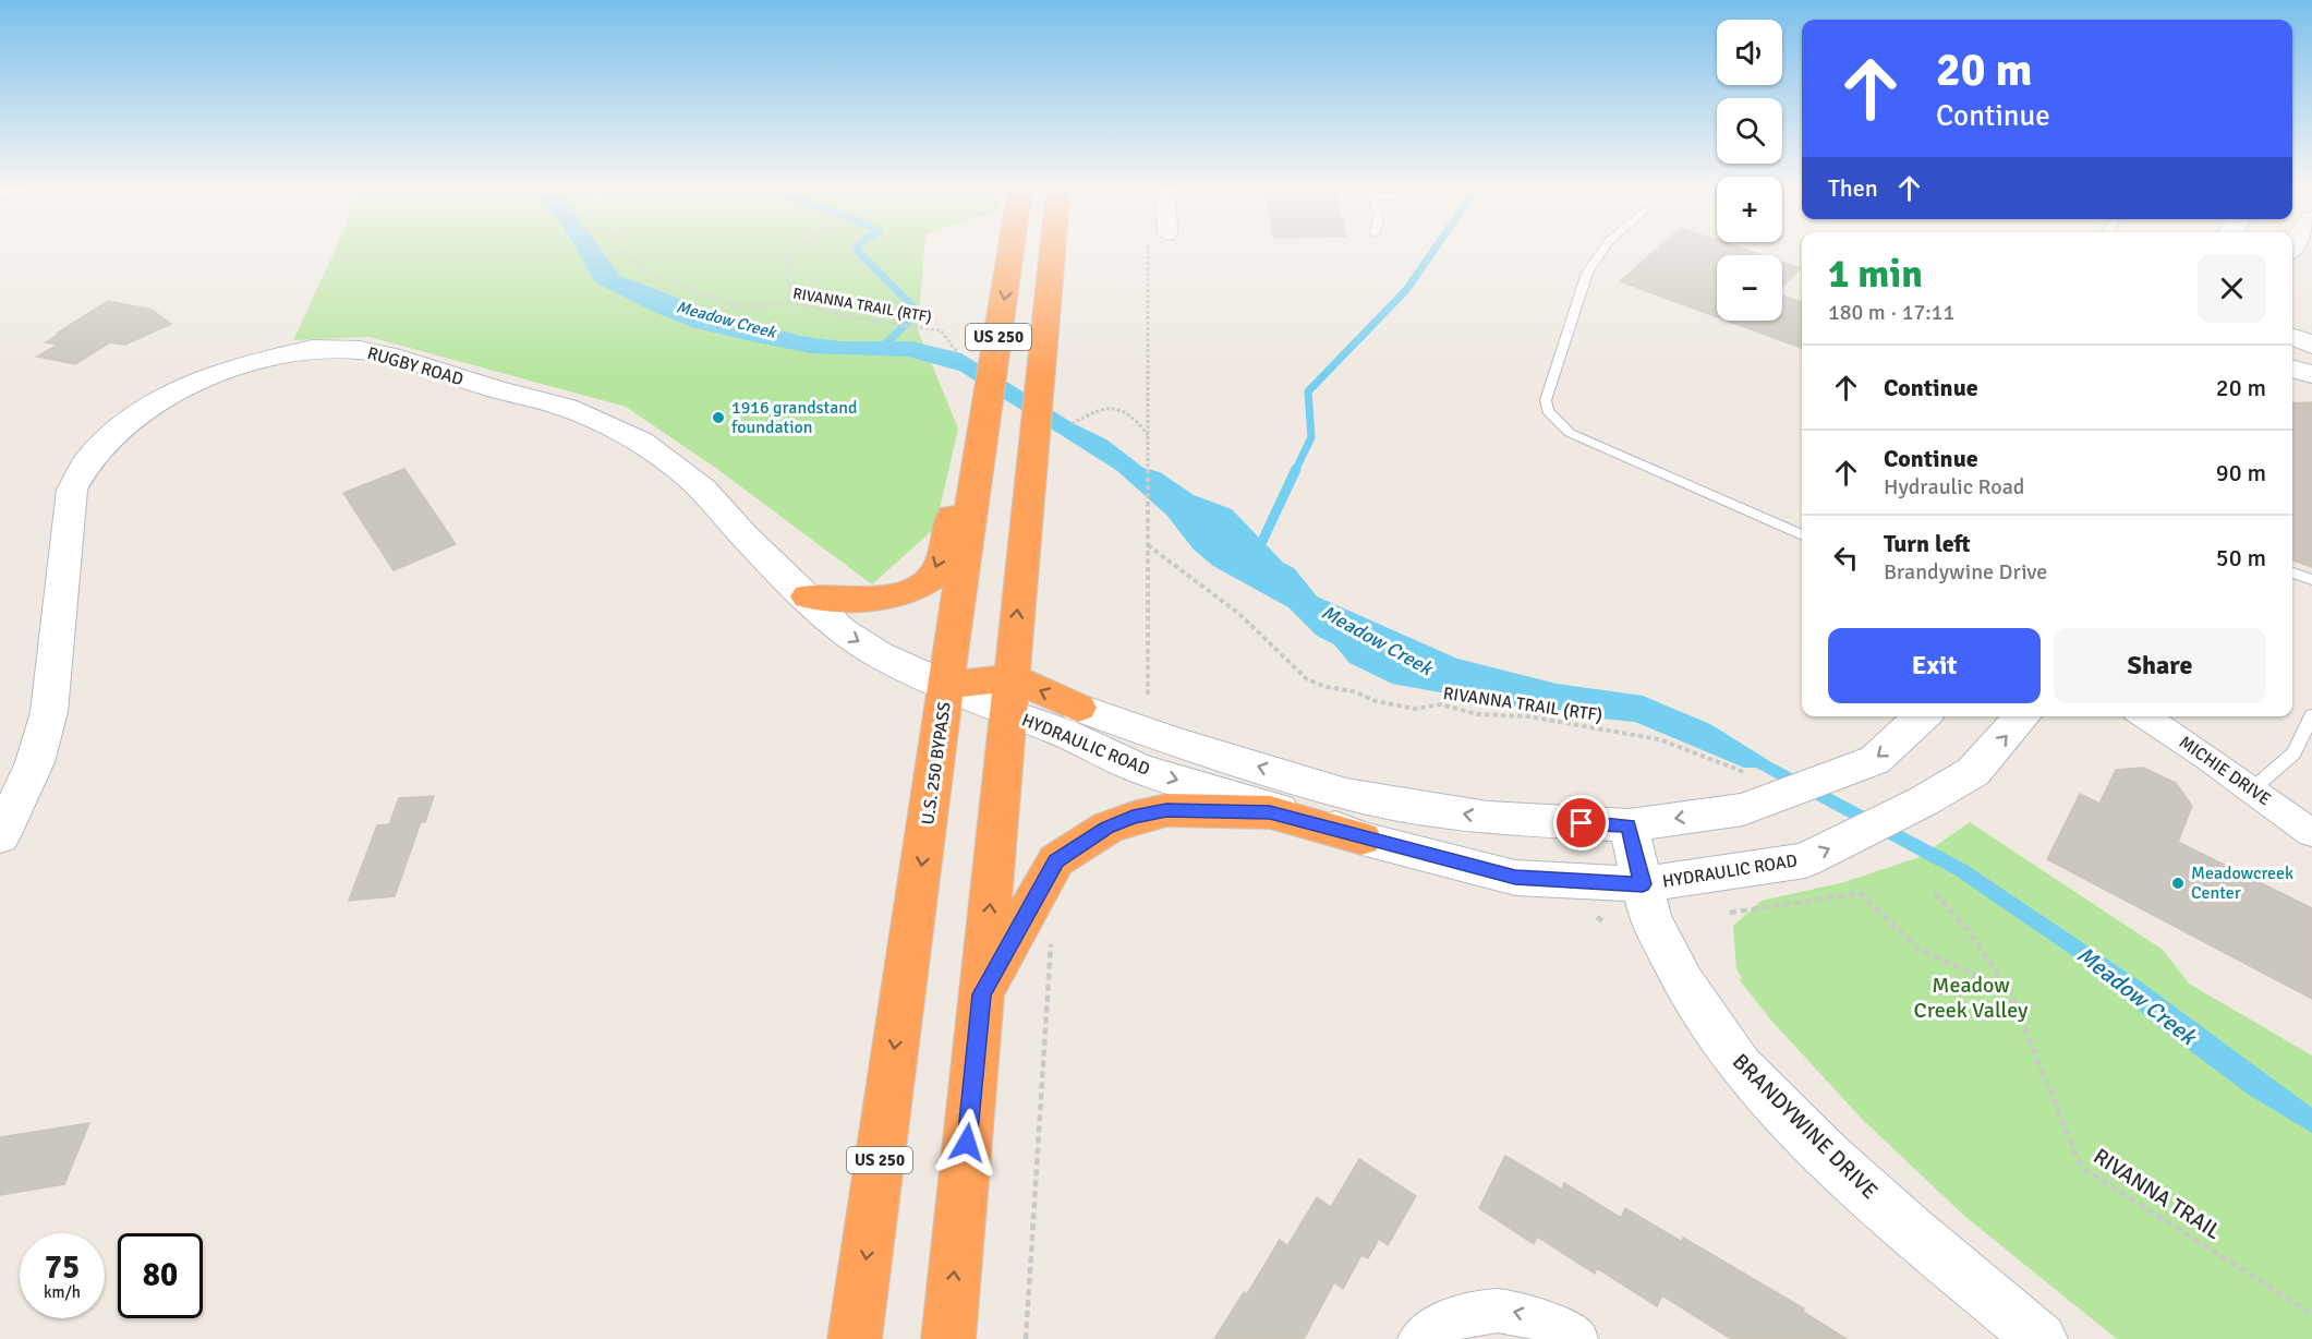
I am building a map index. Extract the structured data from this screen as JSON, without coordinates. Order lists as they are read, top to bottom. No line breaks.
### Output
{"streets":{"highway":["US 250","U.S. 250 BYPASS"],"street":["RUGBY ROAD","HYDRAULIC ROAD","MICHIE DRIVE","BRANDYWINE DRIVE"],"path":["RIVANNA TRAIL (RTF)","RIVANNA TRAIL"]},"crossings":[["US 250","HYDRAULIC ROAD"],["RUGBY ROAD","HYDRAULIC ROAD"],["RUGBY ROAD","U.S. 250 BYPASS"],["HYDRAULIC ROAD","U.S. 250 BYPASS"],["HYDRAULIC ROAD","BRANDYWINE DRIVE"]],"water":["Meadow Creek"],"parks":["Meadow Creek Valley"],"places":["1916 grandstand foundation","Meadowcreek Center"],"page":{"map_buttons":["+","−"],"turn":["20 m","Continue"],"then":"Then","heading":["1 min","180 m · 17:11"],"list":[{"name":"Continue","value":"20 m"},{"name":"Continue","note":"Hydraulic Road","value":"90 m"},{"name":"Turn left","note":"Brandywine Drive","value":"50 m"}],"buttons":["Exit","Share"],"speed":"75 km/h","limit":"80"}}
